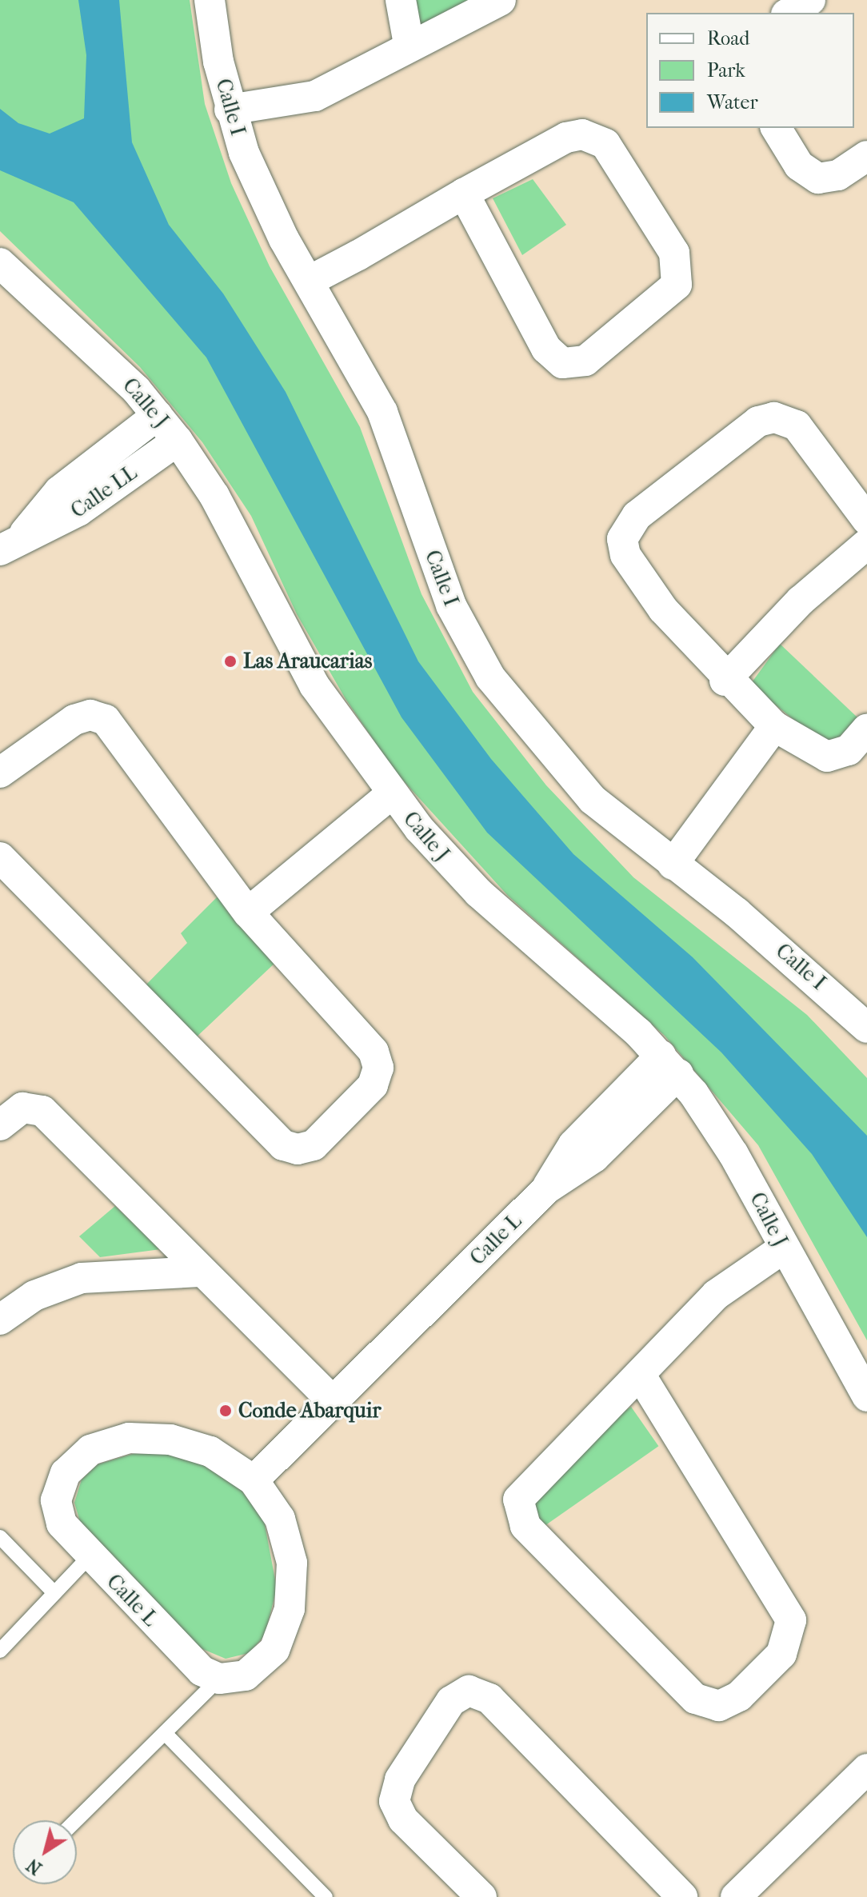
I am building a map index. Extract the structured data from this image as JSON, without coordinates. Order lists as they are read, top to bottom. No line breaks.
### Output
{"streets":{"street":["Calle I","Calle J","Calle LL","Calle L"]},"crossings":[["Calle J","Calle LL"],["Calle J","Calle L"]],"places":["Las Araucarias","Conde Abarquir"],"legend":["Road","Park","Water"],"north":"bottom left"}
